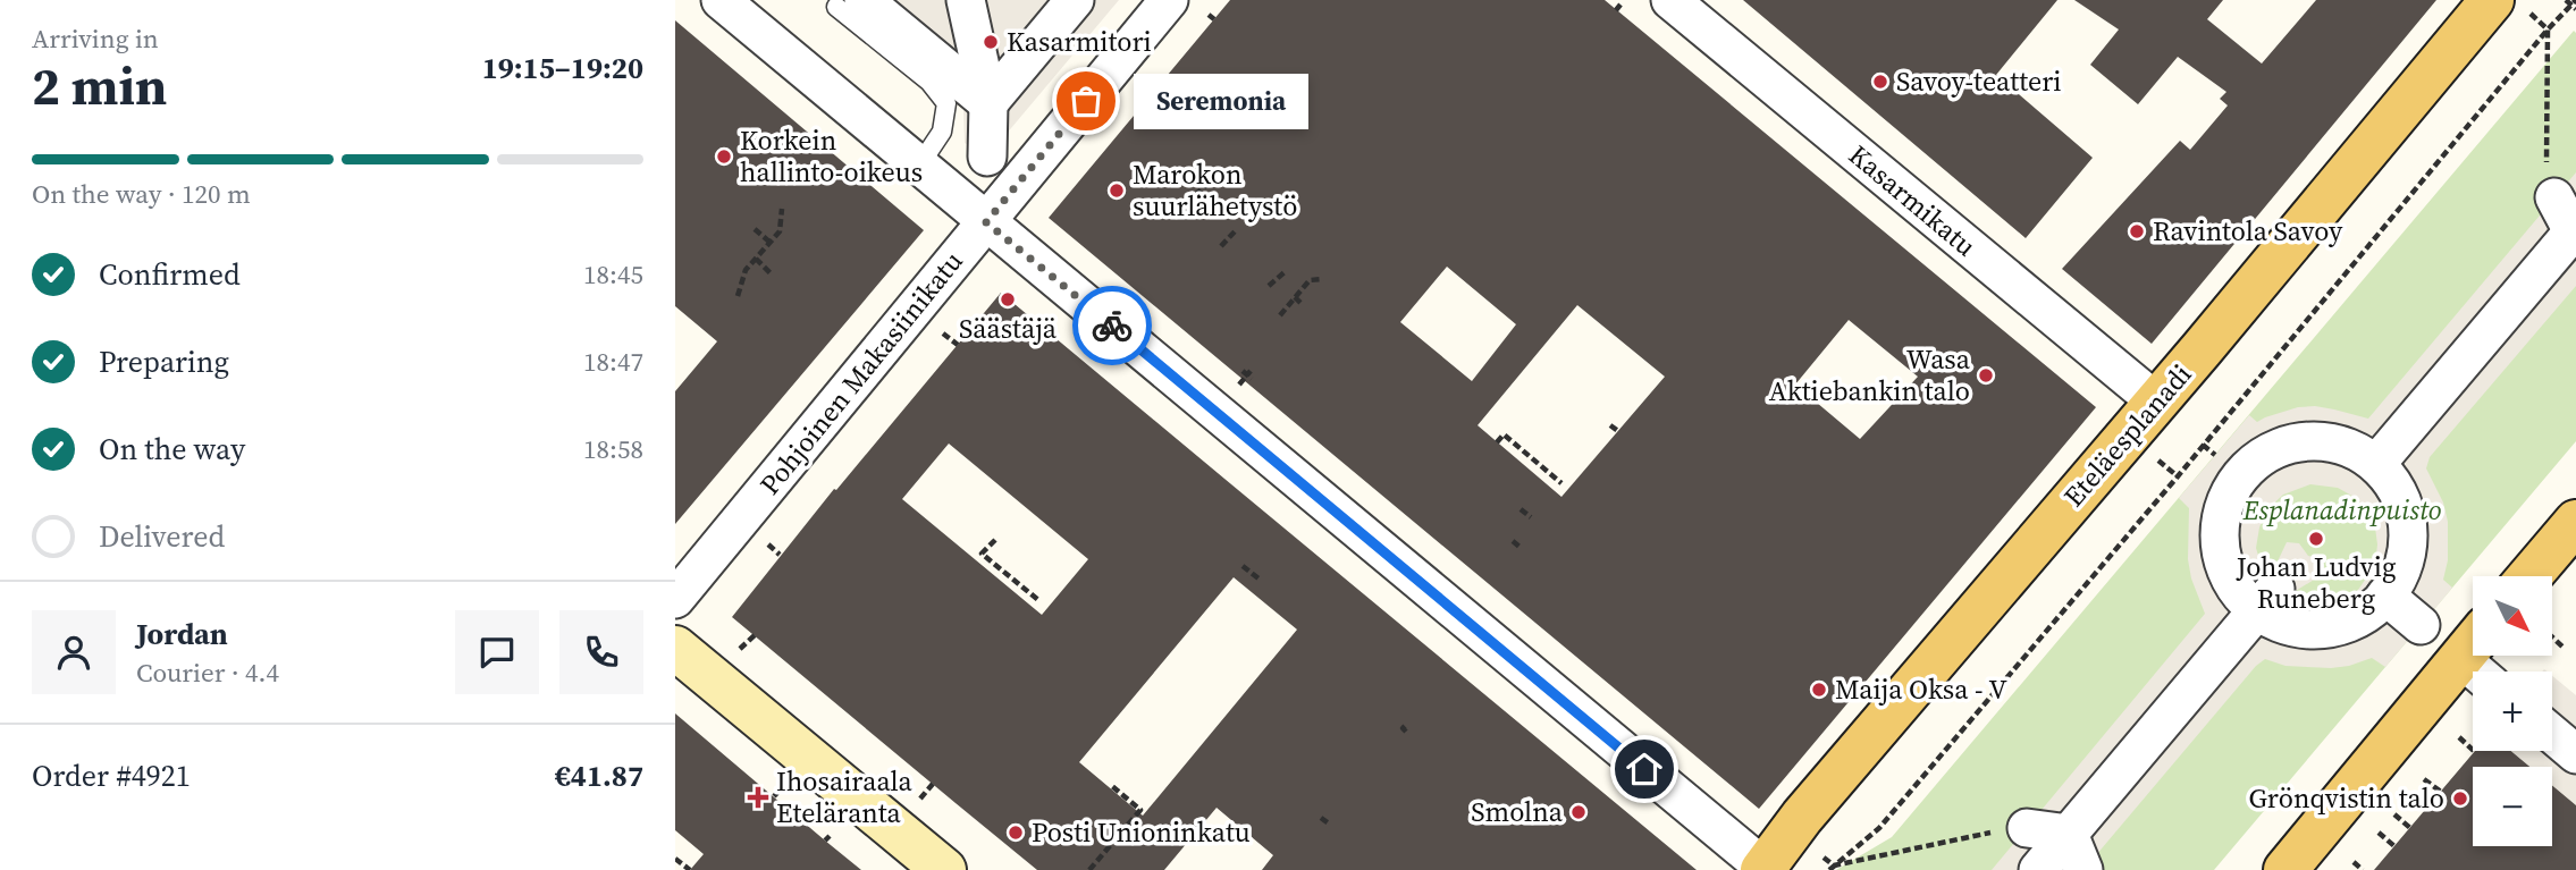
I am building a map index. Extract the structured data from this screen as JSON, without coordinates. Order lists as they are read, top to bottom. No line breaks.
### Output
{"streets":{"main road":["Eteläesplanadi"],"street":["Kasarmikatu","Pohjoinen Makasiinikatu"]},"crossings":[["Kasarmikatu","Eteläesplanadi"]],"parks":["Esplanadinpuisto"],"places":{"other":["Kasarmitori","Savoy-teatteri","Seremonia","Korkein hallinto-oikeus","Marokon suurlähetystö","Ravintola Savoy","Säästäjä","Wasa Aktiebankin talo","Johan Ludvig Runeberg","Maija Oksa - V","Grönqvistin talo","Smolna","Posti Unioninkatu"],"health":["Ihosairaala Eteläranta"]},"north":"bottom right","page":{"heading":["2 min","Arriving in","19:15–19:20"],"panel":["Jordan","Courier · 4.4","Order #4921","€41.87"],"bubble":"Seremonia","bar":"On the way · 120 m","list":[["Confirmed","18:45"],["Preparing","18:47"],["On the way","18:58"],"Delivered"],"map_buttons":["+","−"]}}
